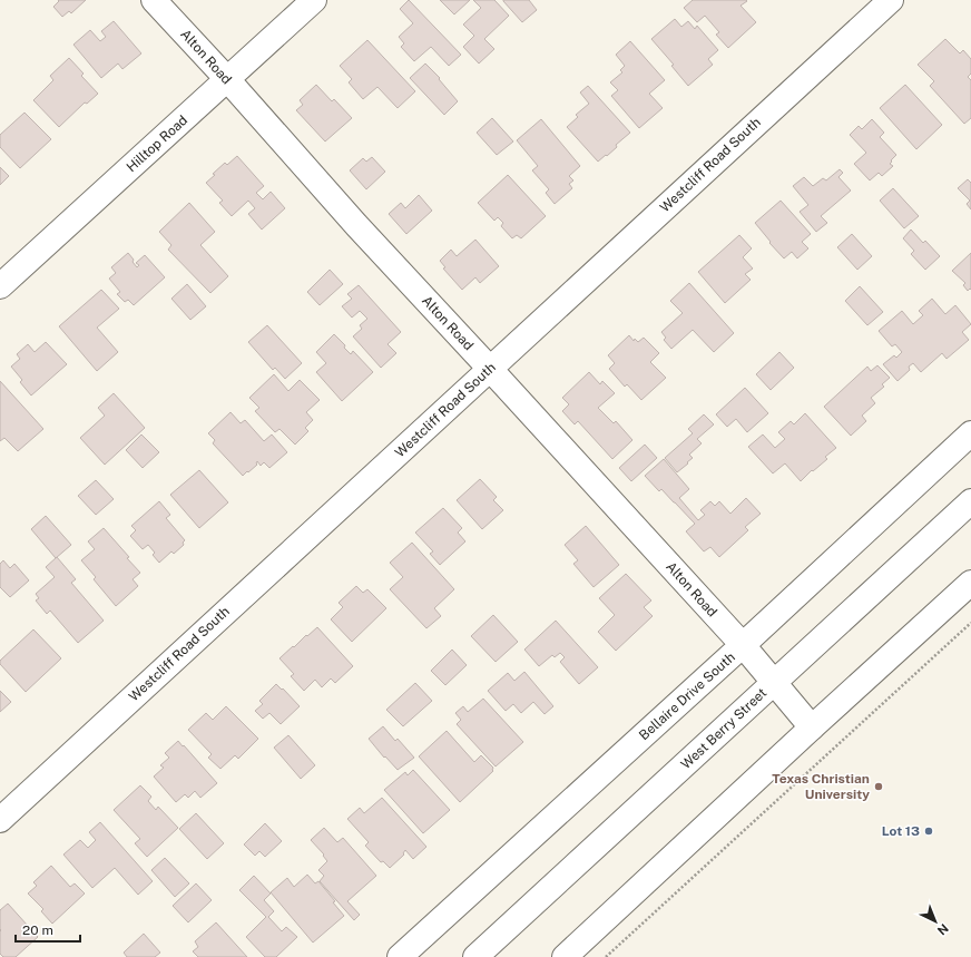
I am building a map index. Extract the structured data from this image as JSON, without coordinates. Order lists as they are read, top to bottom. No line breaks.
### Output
{"streets":{"street":["Alton Road","Hilltop Road","Westcliff Road South","Bellaire Drive South","West Berry Street"]},"crossings":[["Alton Road","Hilltop Road"],["Alton Road","Westcliff Road South"],["Alton Road","Bellaire Drive South"],["Alton Road","West Berry Street"]],"places":["Texas Christian University","Lot 13"],"scale_bar":"20 m","north":"bottom right"}
